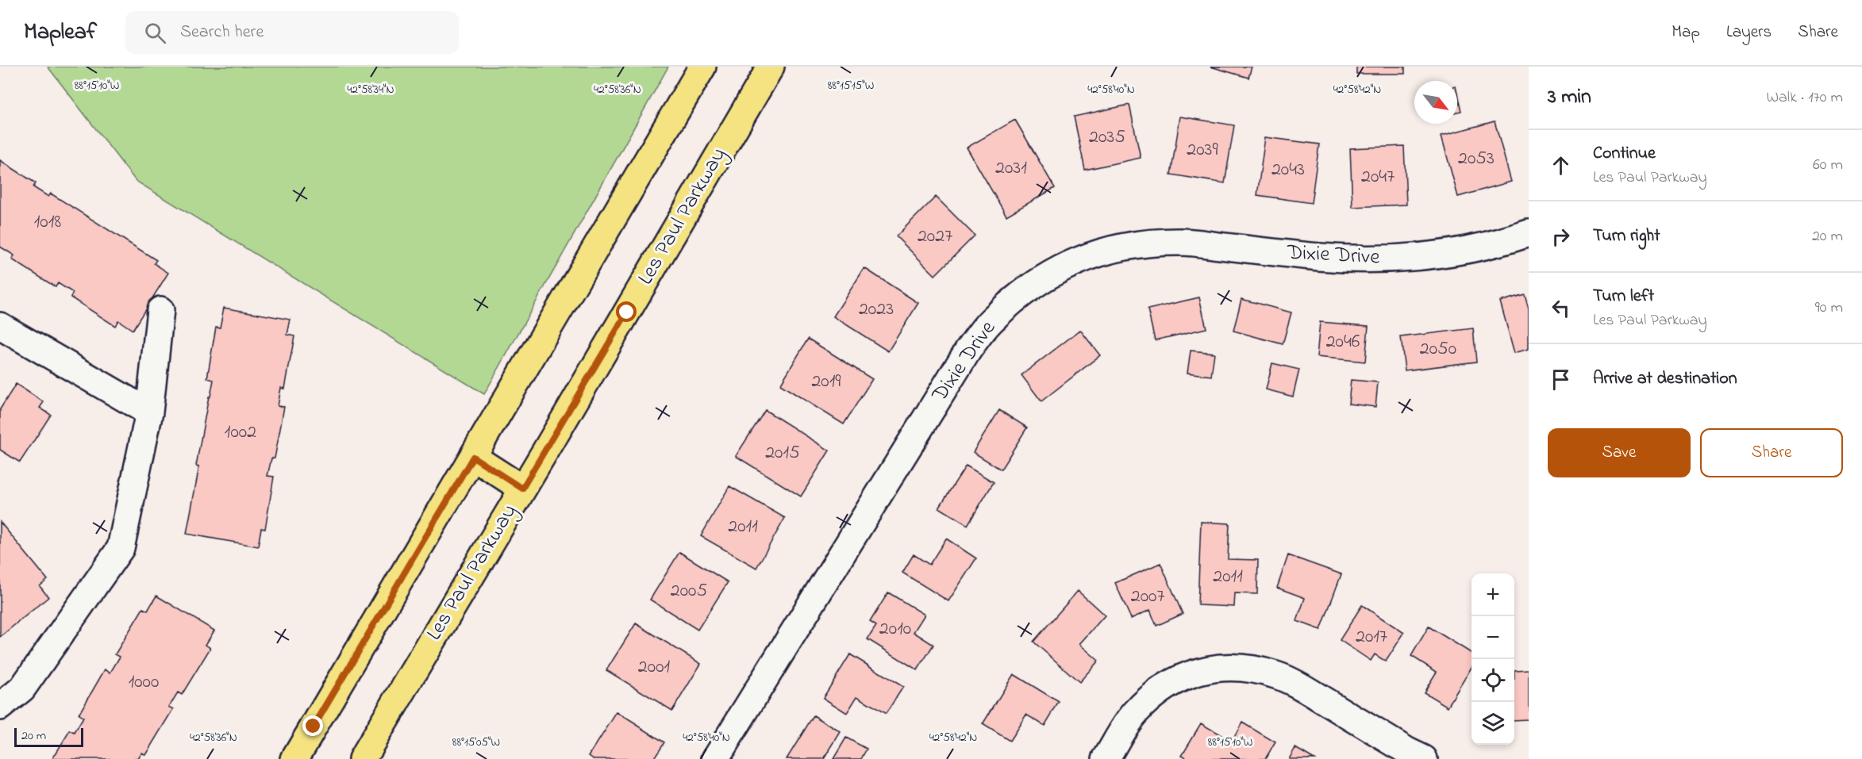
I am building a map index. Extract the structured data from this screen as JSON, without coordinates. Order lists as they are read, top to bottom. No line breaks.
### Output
{"streets":{"main road":["Les Paul Parkway"],"street":["Dixie Drive"]},"house_numbers":["2035","2039","2053","2031","2043","2047","1018","2027","2023","2046","2050","2019","1002","2015","2011","2011","2005","2007","2010","2017","2001","1000"],"scale_bar":"20 m","north":"bottom right","page":{"header":"Mapleaf","search":"Search here","nav":["Map","Layers","Share"],"heading":["3 min","Walk · 170 m"],"list":[["Continue","Les Paul Parkway","60 m"],["Turn right","20 m"],["Turn left","Les Paul Parkway","90 m"],"Arrive at destination"],"buttons":["Save","Share"],"map_buttons":["+","−"],"scale":"20 m"},"coordinates":["88°15'10\"W","88°15'15\"W","42°58'40\"N","42°58'34\"N","42°58'36\"N","42°58'42\"N","88°15'05\"W"]}
